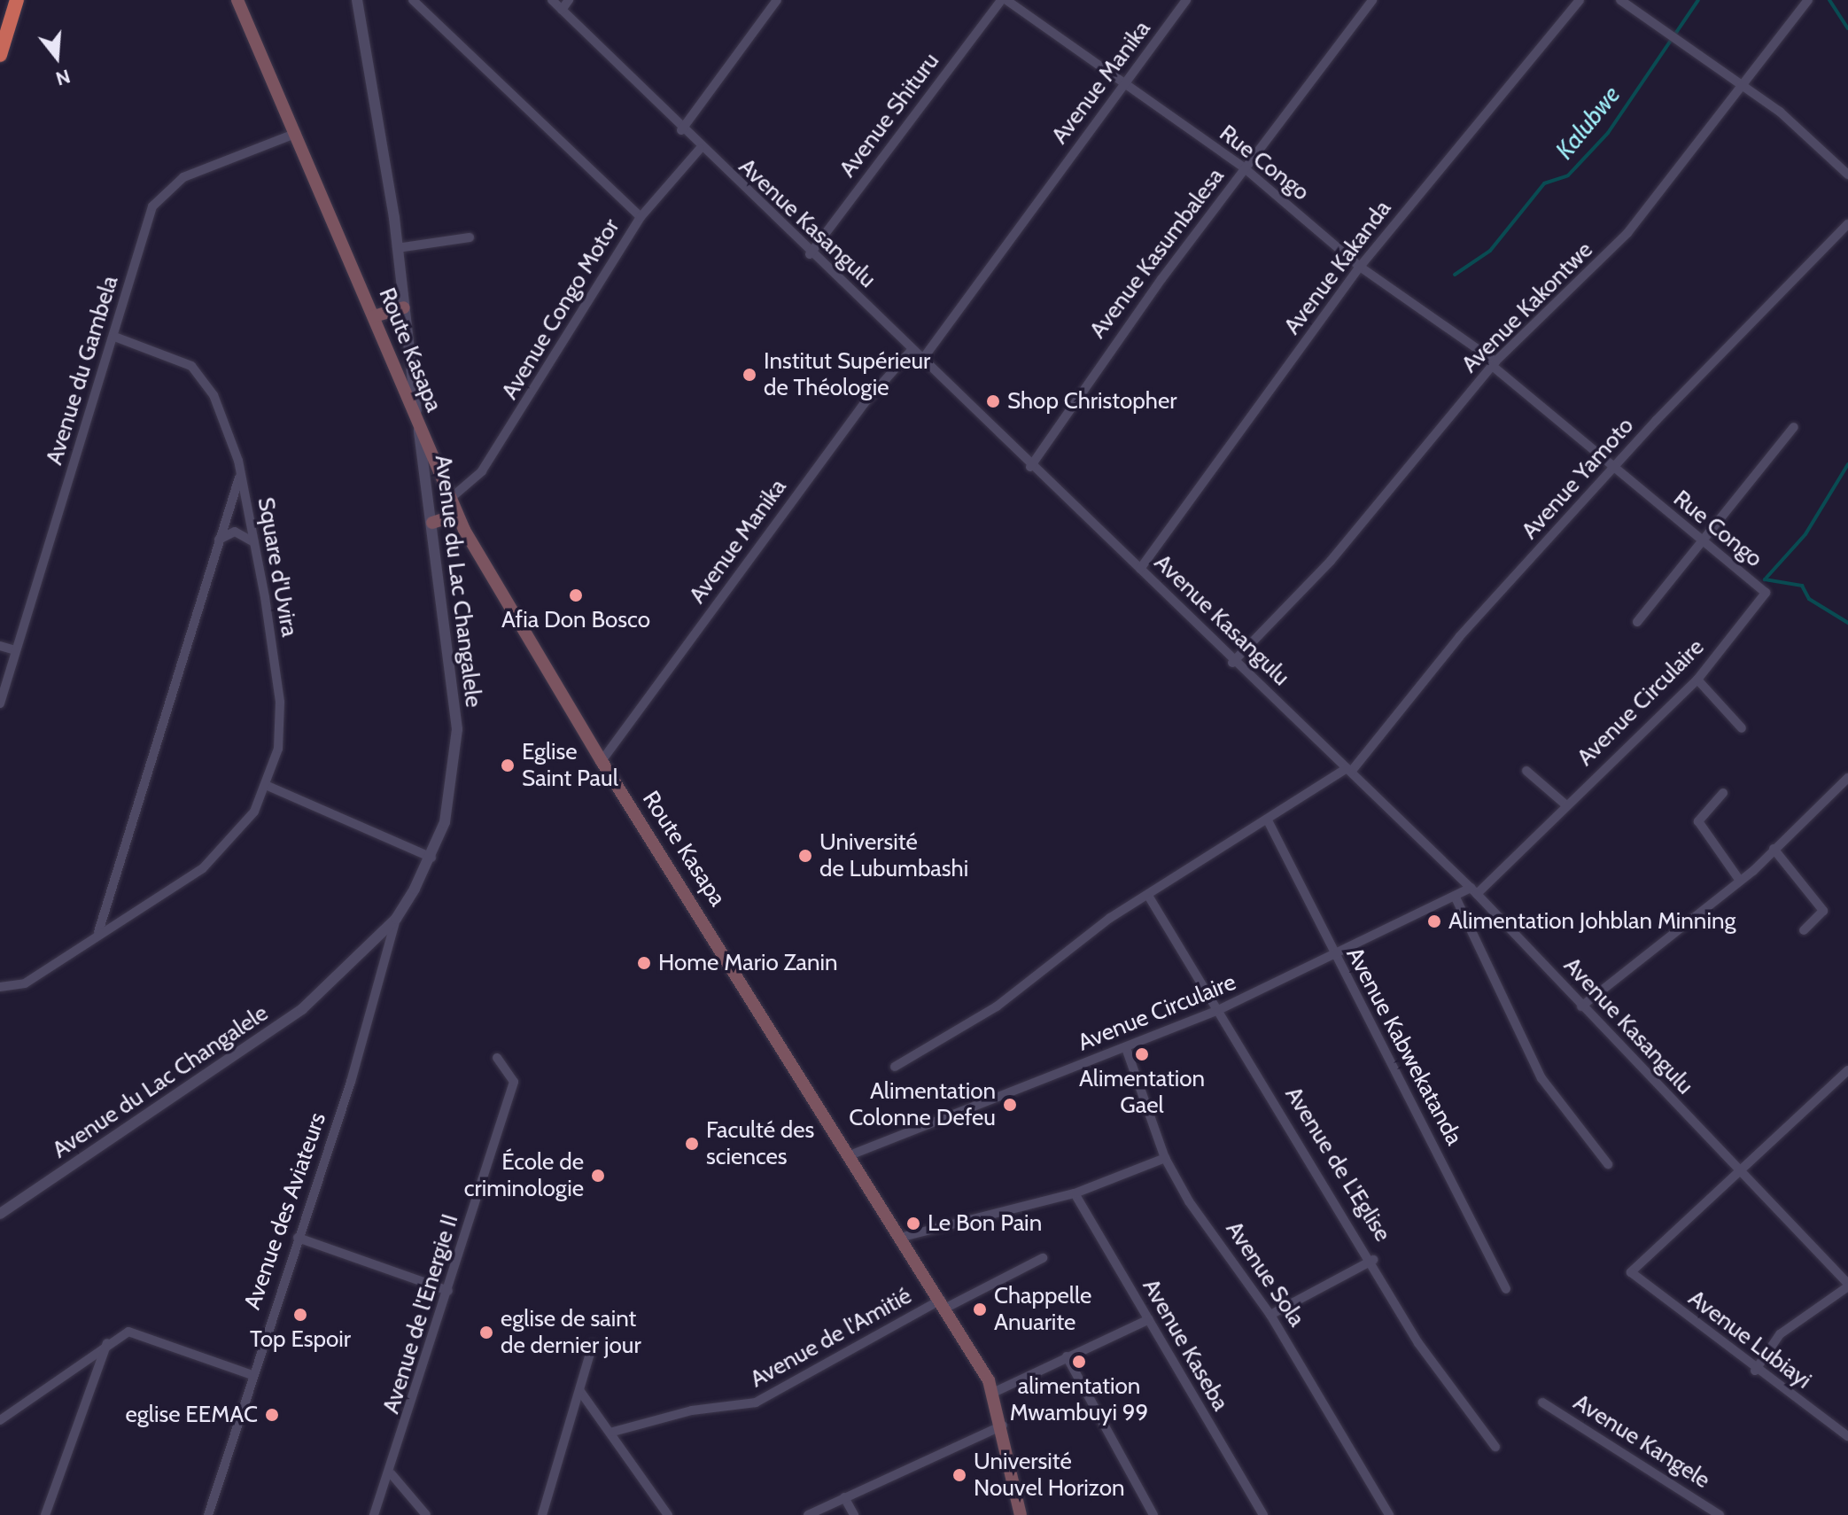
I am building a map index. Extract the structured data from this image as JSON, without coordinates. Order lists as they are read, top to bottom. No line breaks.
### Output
{"streets":{"main road":["Route Kasapa"],"street":["Avenue Manika","Avenue Shituru","Rue Congo","Avenue Kasangulu","Avenue Kasumbalesa","Avenue Kakanda","Avenue Kakontwe","Avenue Congo Motor","Avenue du Gambela","Avenue Yamoto","Square d'Uvira","Avenue du Lac Changalele","Avenue Circulaire","Avenue Kabwekatanda","Avenue de L'Eglise","Avenue des Aviateurs","Avenue Sola","Avenue de l'Energie II","Avenue de l'Amitié","Avenue Lubiayi","Avenue Kaseba","Avenue Kangele"]},"crossings":[["Avenue Manika","Rue Congo"],["Avenue Manika","Avenue Kasangulu"],["Avenue Manika","Route Kasapa"],["Avenue Shituru","Rue Congo"],["Avenue Shituru","Avenue Kasangulu"],["Rue Congo","Avenue Kasumbalesa"],["Rue Congo","Avenue Kakanda"],["Rue Congo","Avenue Kakontwe"],["Rue Congo","Avenue Yamoto"],["Rue Congo","Avenue Circulaire"],["Avenue Kasangulu","Avenue Kasumbalesa"],["Avenue Kasangulu","Avenue Kakanda"],["Avenue Kasangulu","Avenue Kakontwe"],["Avenue Kasangulu","Avenue Yamoto"],["Avenue Kasangulu","Avenue Circulaire"],["Avenue Kasangulu","Avenue Lubiayi"],["Avenue Congo Motor","Route Kasapa"],["Route Kasapa","Avenue du Gambela"],["Route Kasapa","Avenue du Lac Changalele"],["Route Kasapa","Avenue Circulaire"],["Route Kasapa","Avenue de l'Amitié"],["Avenue Yamoto","Avenue Kabwekatanda"],["Avenue Yamoto","Avenue de L'Eglise"],["Avenue du Lac Changalele","Avenue des Aviateurs"],["Avenue Circulaire","Avenue Kabwekatanda"],["Avenue Circulaire","Avenue de L'Eglise"],["Avenue Circulaire","Avenue Sola"]],"water":["Kalubwe"],"places":["Institut Supérieur de Théologie","Shop Christopher","Afia Don Bosco","Eglise Saint Paul","Université de Lubumbashi","Alimentation Johblan Minning","Home Mario Zanin","Alimentation Gael","Alimentation Colonne Defeu","Faculté des sciences","École de criminologie","Le Bon Pain","Chappelle Anuarite","Top Espoir","eglise de saint de dernier jour","alimentation Mwambuyi 99","eglise EEMAC","Université Nouvel Horizon"],"north":"bottom"}
